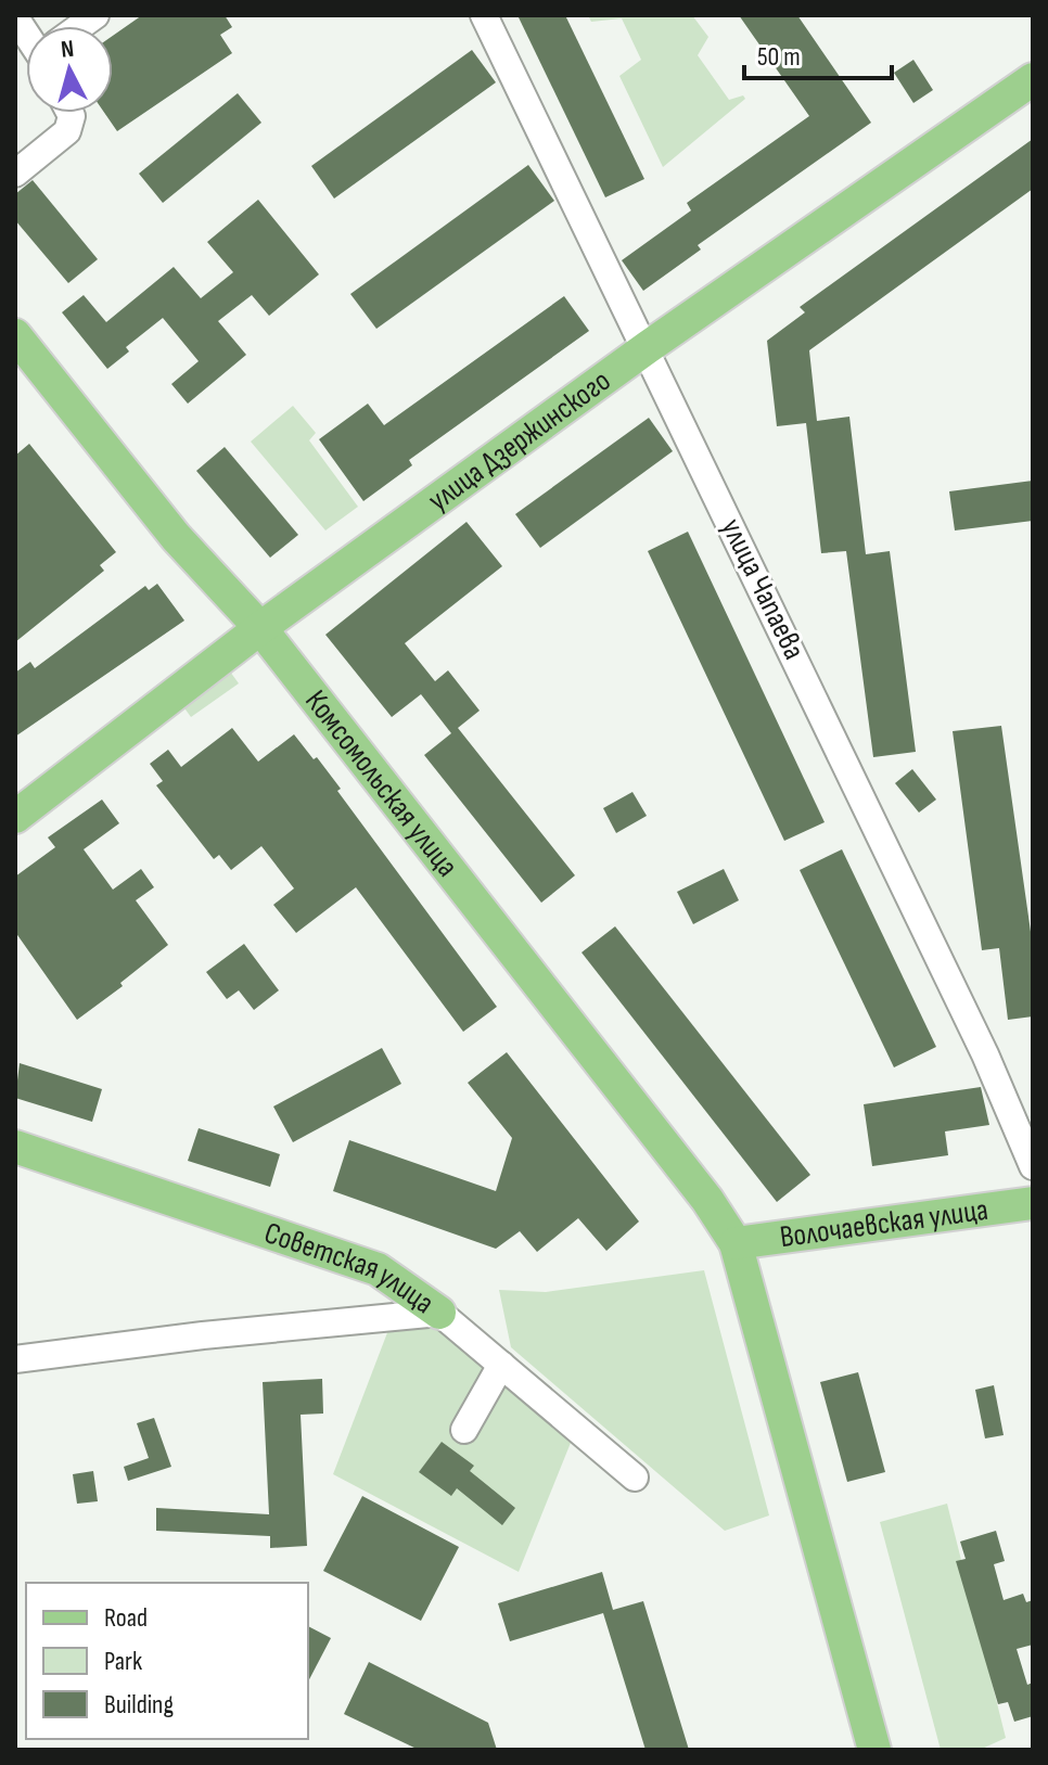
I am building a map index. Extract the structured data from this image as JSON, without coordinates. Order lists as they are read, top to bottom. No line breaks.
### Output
{"streets":{"main road":["улица Дзержинского","Комсомольская улица","Волочаевская улица","Советская улица"],"street":["улица Чапаева"]},"crossings":[["улица Дзержинского","улица Чапаева"],["улица Дзержинского","Комсомольская улица"],["Комсомольская улица","Волочаевская улица"]],"legend":["Road","Park","Building"],"scale_bar":"50 m","north":"top"}
